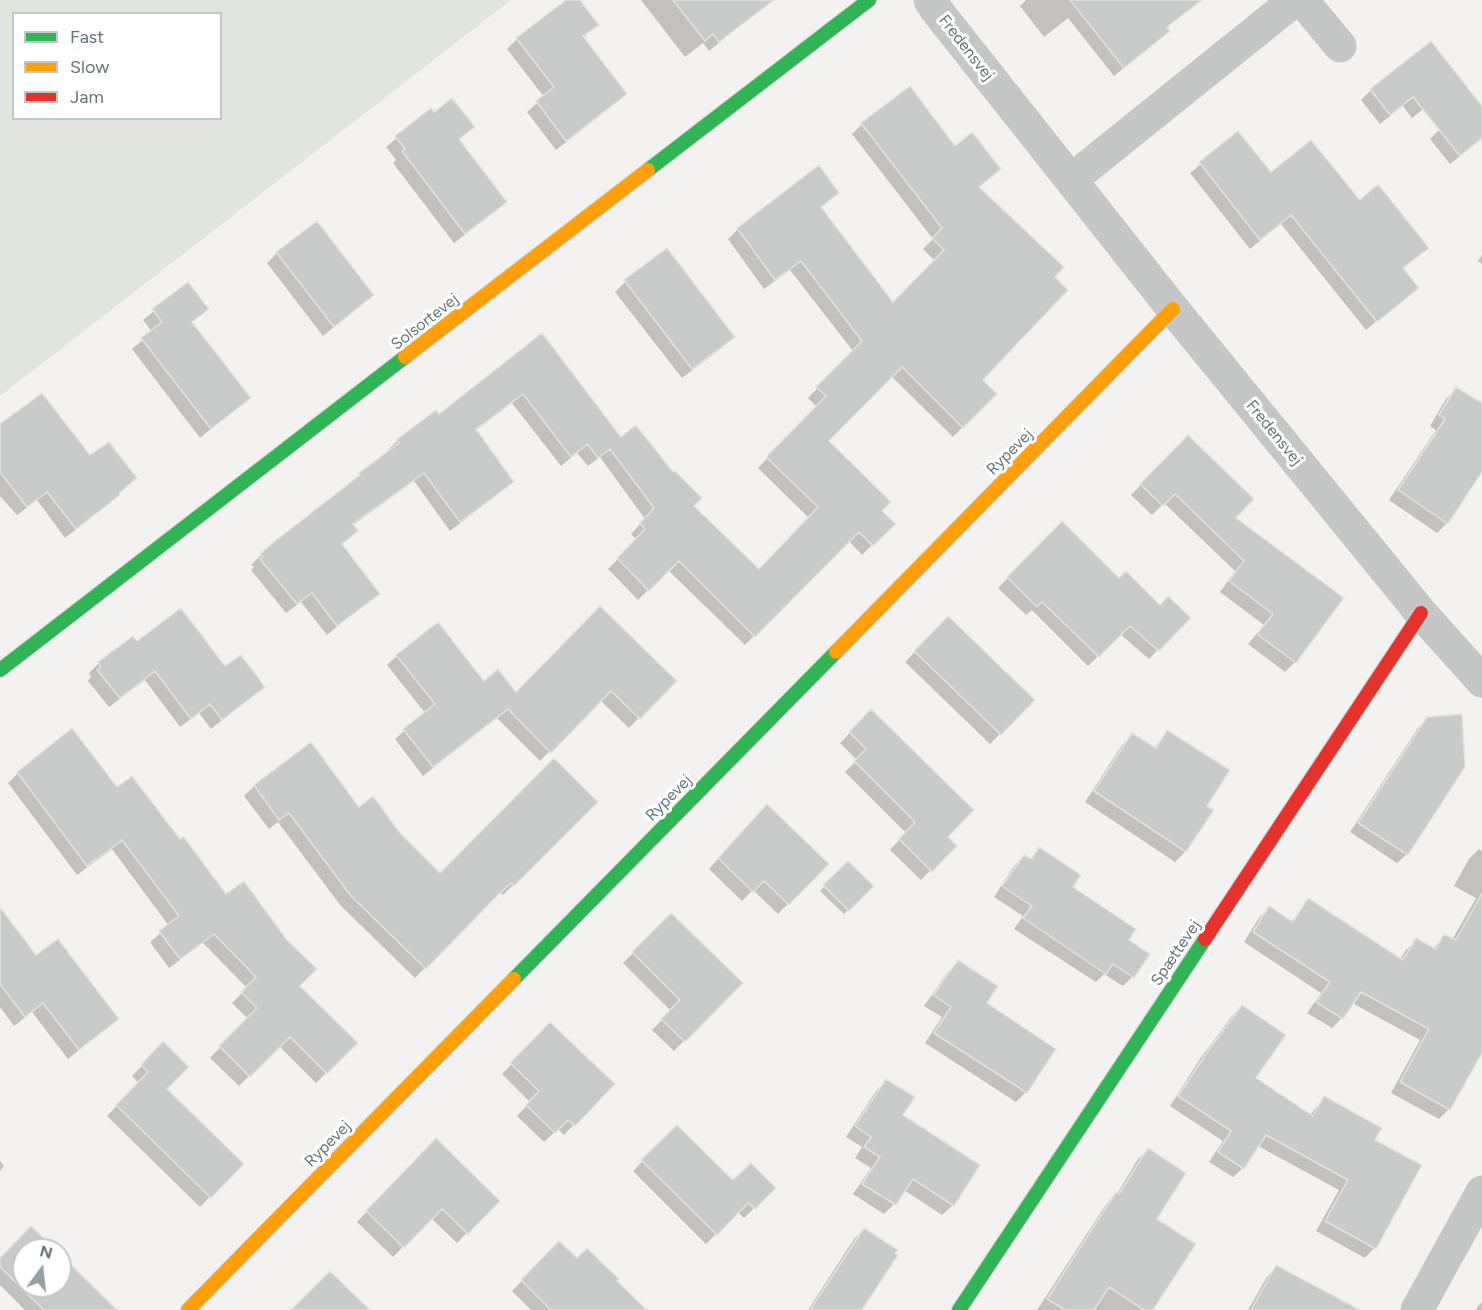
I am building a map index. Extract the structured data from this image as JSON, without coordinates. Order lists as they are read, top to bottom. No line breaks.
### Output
{"streets":{"street":["Fredensvej","Solsortevej","Rypevej","Spættevej"]},"crossings":[["Fredensvej","Rypevej"],["Fredensvej","Spættevej"]],"legend":["Fast","Slow","Jam"],"north":"top"}
